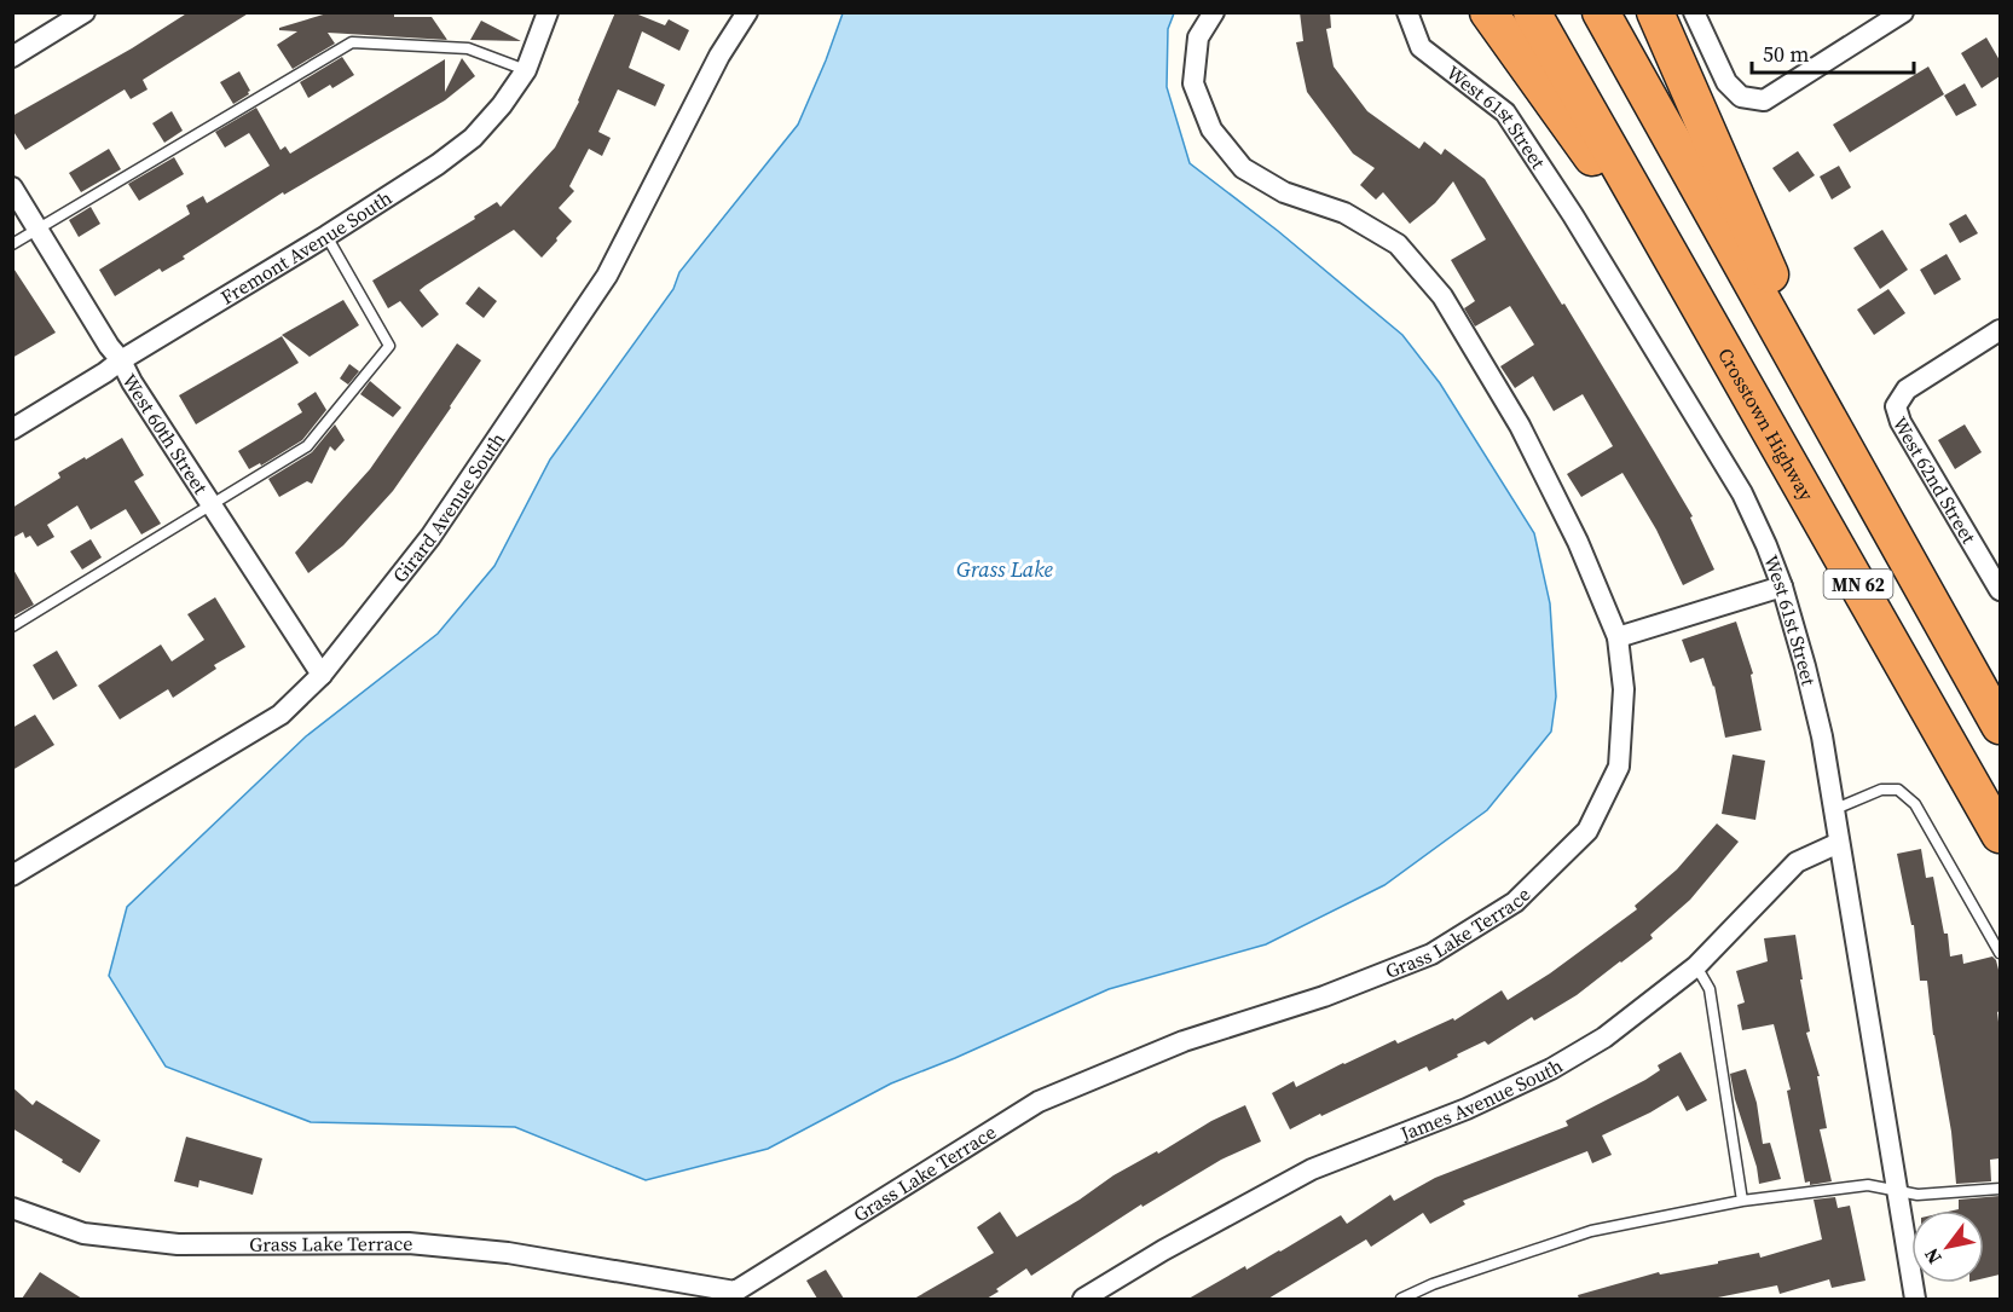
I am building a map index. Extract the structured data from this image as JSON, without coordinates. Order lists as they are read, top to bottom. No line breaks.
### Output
{"streets":{"highway":["Crosstown Highway","MN 62"],"street":["West 61st Street","Fremont Avenue South","West 60th Street","West 62nd Street","Girard Avenue South","Grass Lake Terrace","James Avenue South"]},"crossings":[["West 61st Street","James Avenue South"],["Fremont Avenue South","West 60th Street"],["West 60th Street","Girard Avenue South"]],"water":["Grass Lake"],"scale_bar":"50 m","north":"bottom left"}
